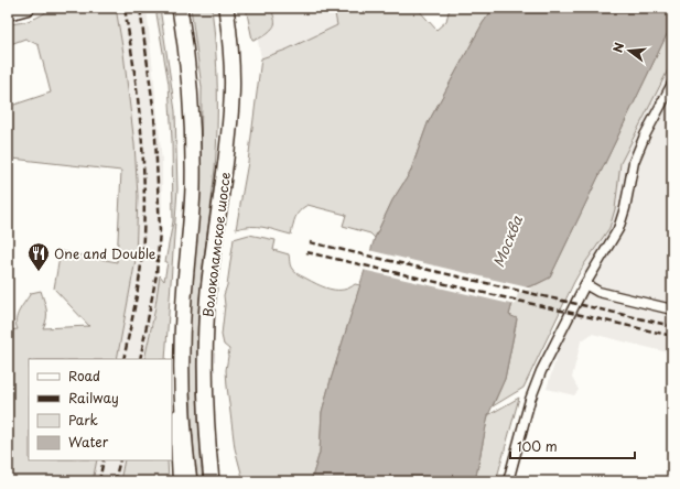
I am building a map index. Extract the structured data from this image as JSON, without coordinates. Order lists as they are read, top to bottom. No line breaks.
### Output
{"streets":{"main road":["Волоколамское шоссе"]},"water":["Москва"],"places":{"restaurant":["One and Double"]},"legend":["Road","Railway","Park","Water"],"scale_bar":"100 m","north":"left"}
